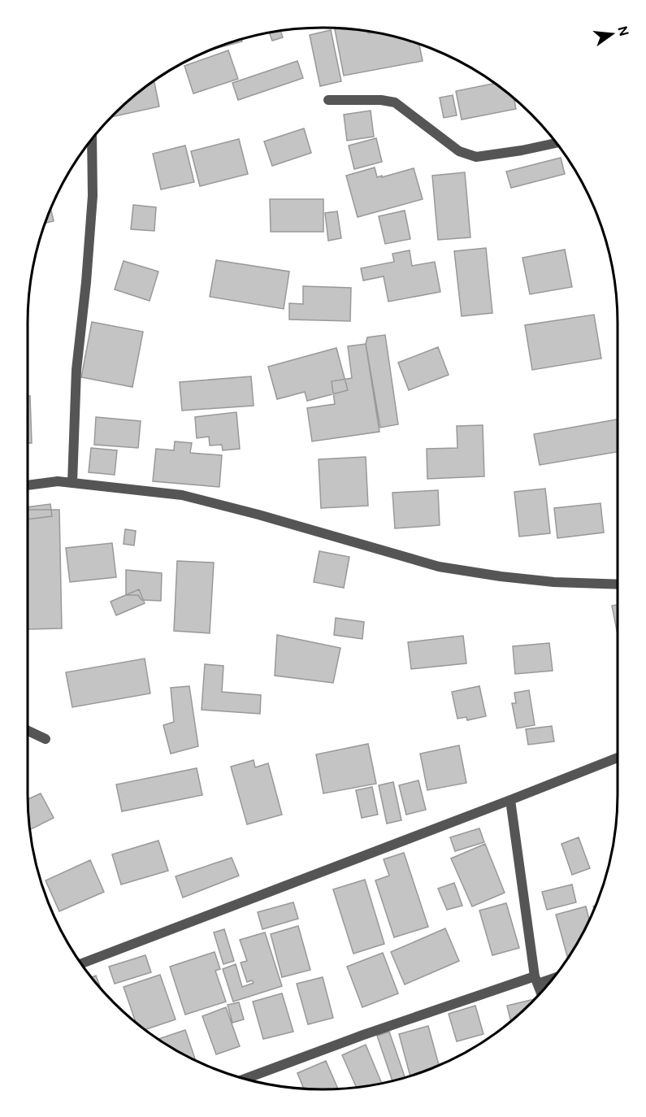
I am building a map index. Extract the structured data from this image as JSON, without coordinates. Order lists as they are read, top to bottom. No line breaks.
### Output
{"north":"right"}
